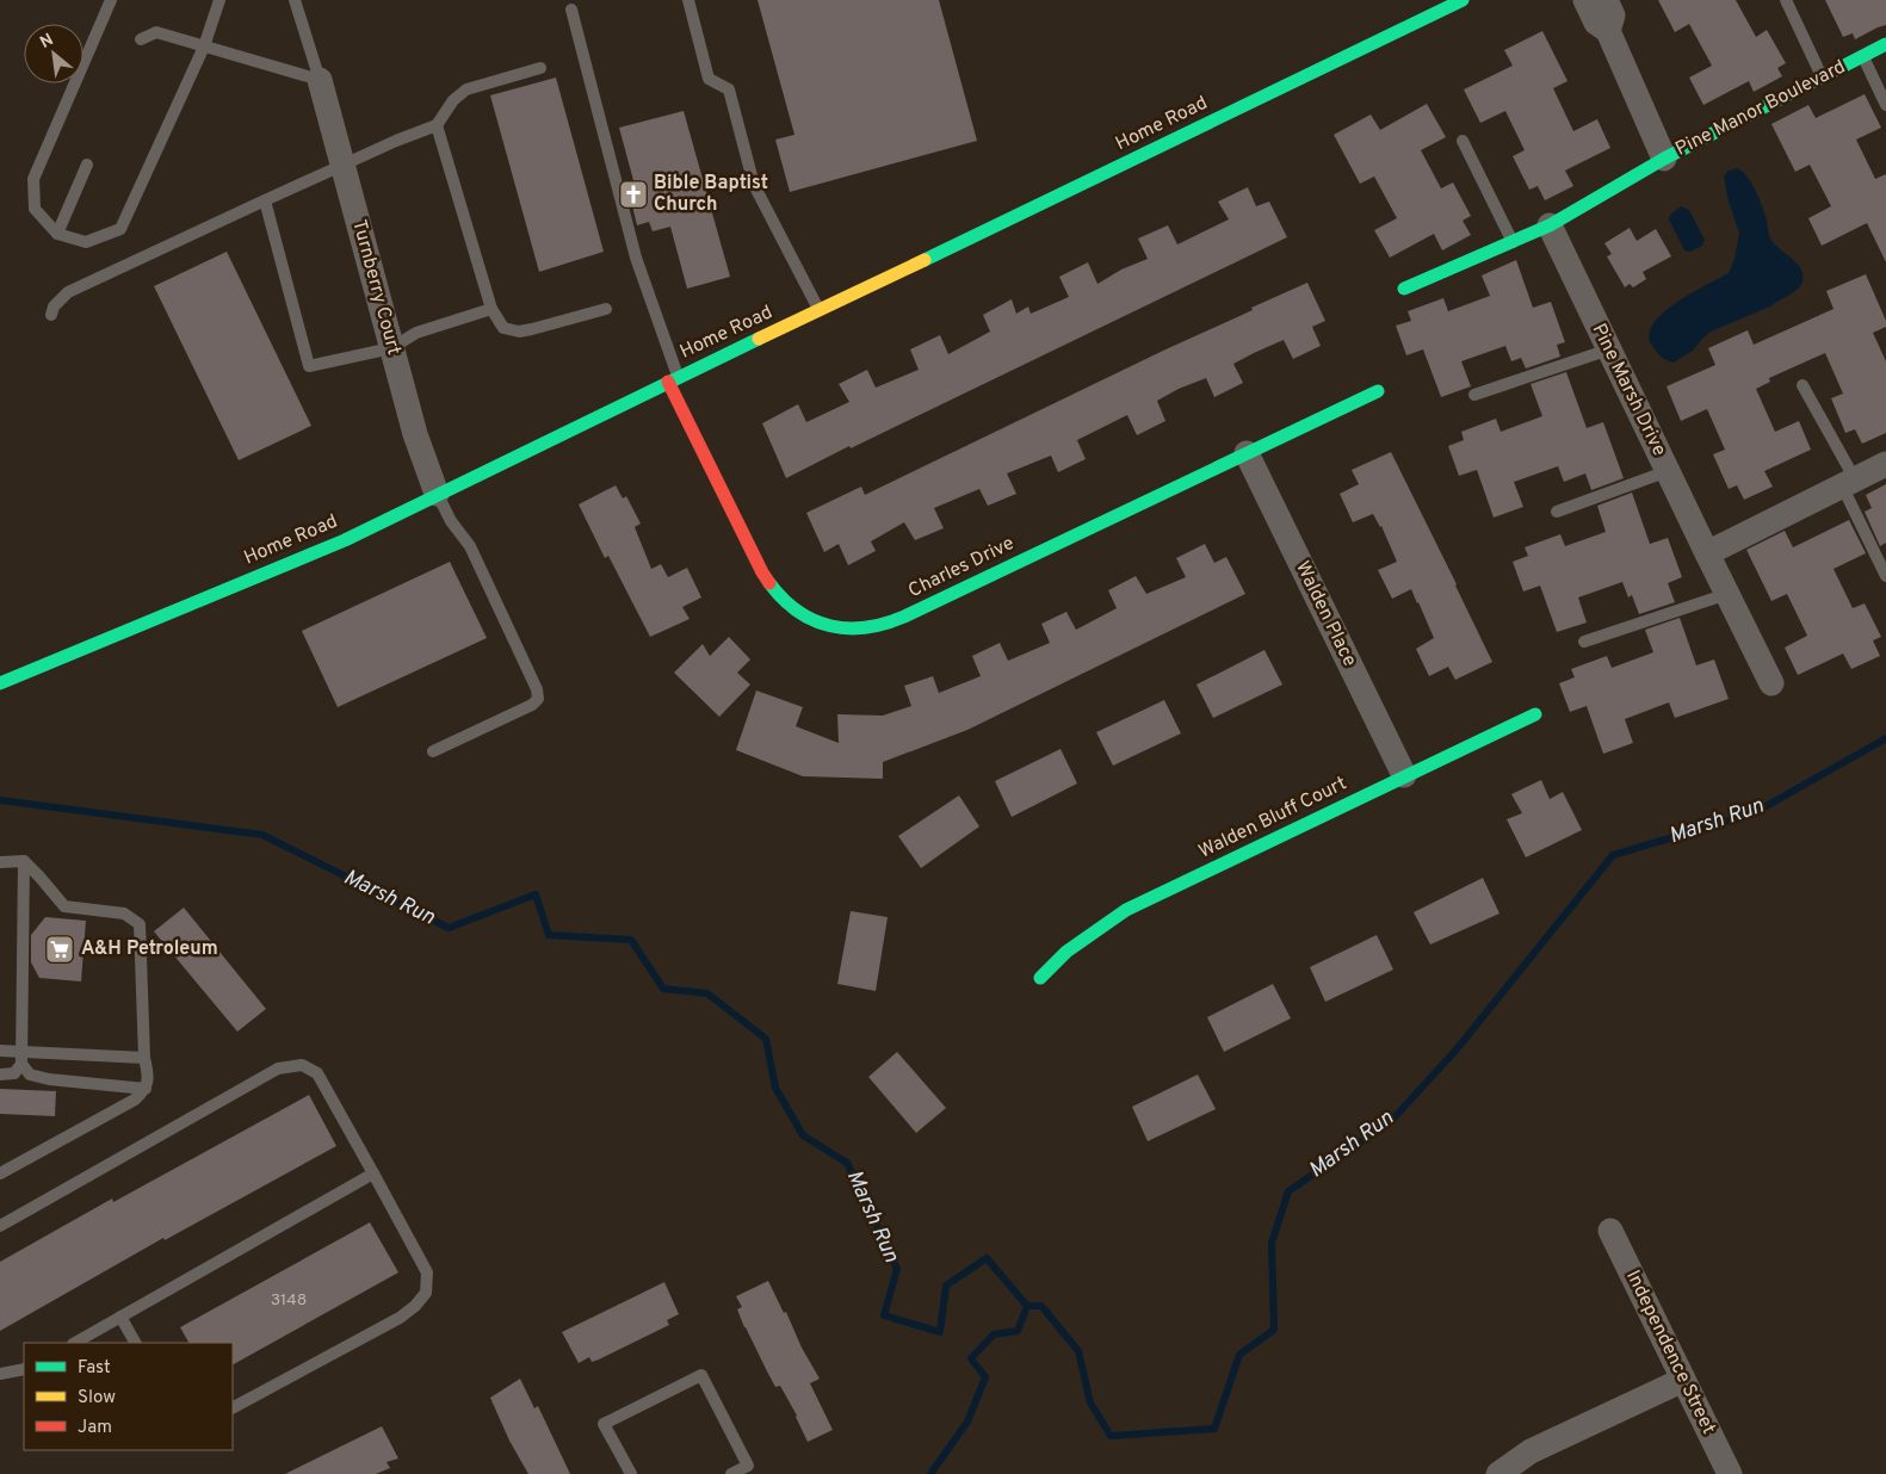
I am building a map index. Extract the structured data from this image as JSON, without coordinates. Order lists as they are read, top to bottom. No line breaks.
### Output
{"streets":{"street":["Pine Manor Boulevard","Home Road","Turnberry Court","Pine Marsh Drive","Charles Drive","Walden Place","Walden Bluff Court","Independence Street"]},"crossings":[["Home Road","Turnberry Court"],["Home Road","Charles Drive"],["Charles Drive","Walden Place"],["Walden Place","Walden Bluff Court"]],"water":["Marsh Run"],"places":{"church":["Bible Baptist Church"],"supermarket":["A&H Petroleum"]},"house_numbers":["3148"],"legend":["Fast","Slow","Jam"],"north":"top left"}
